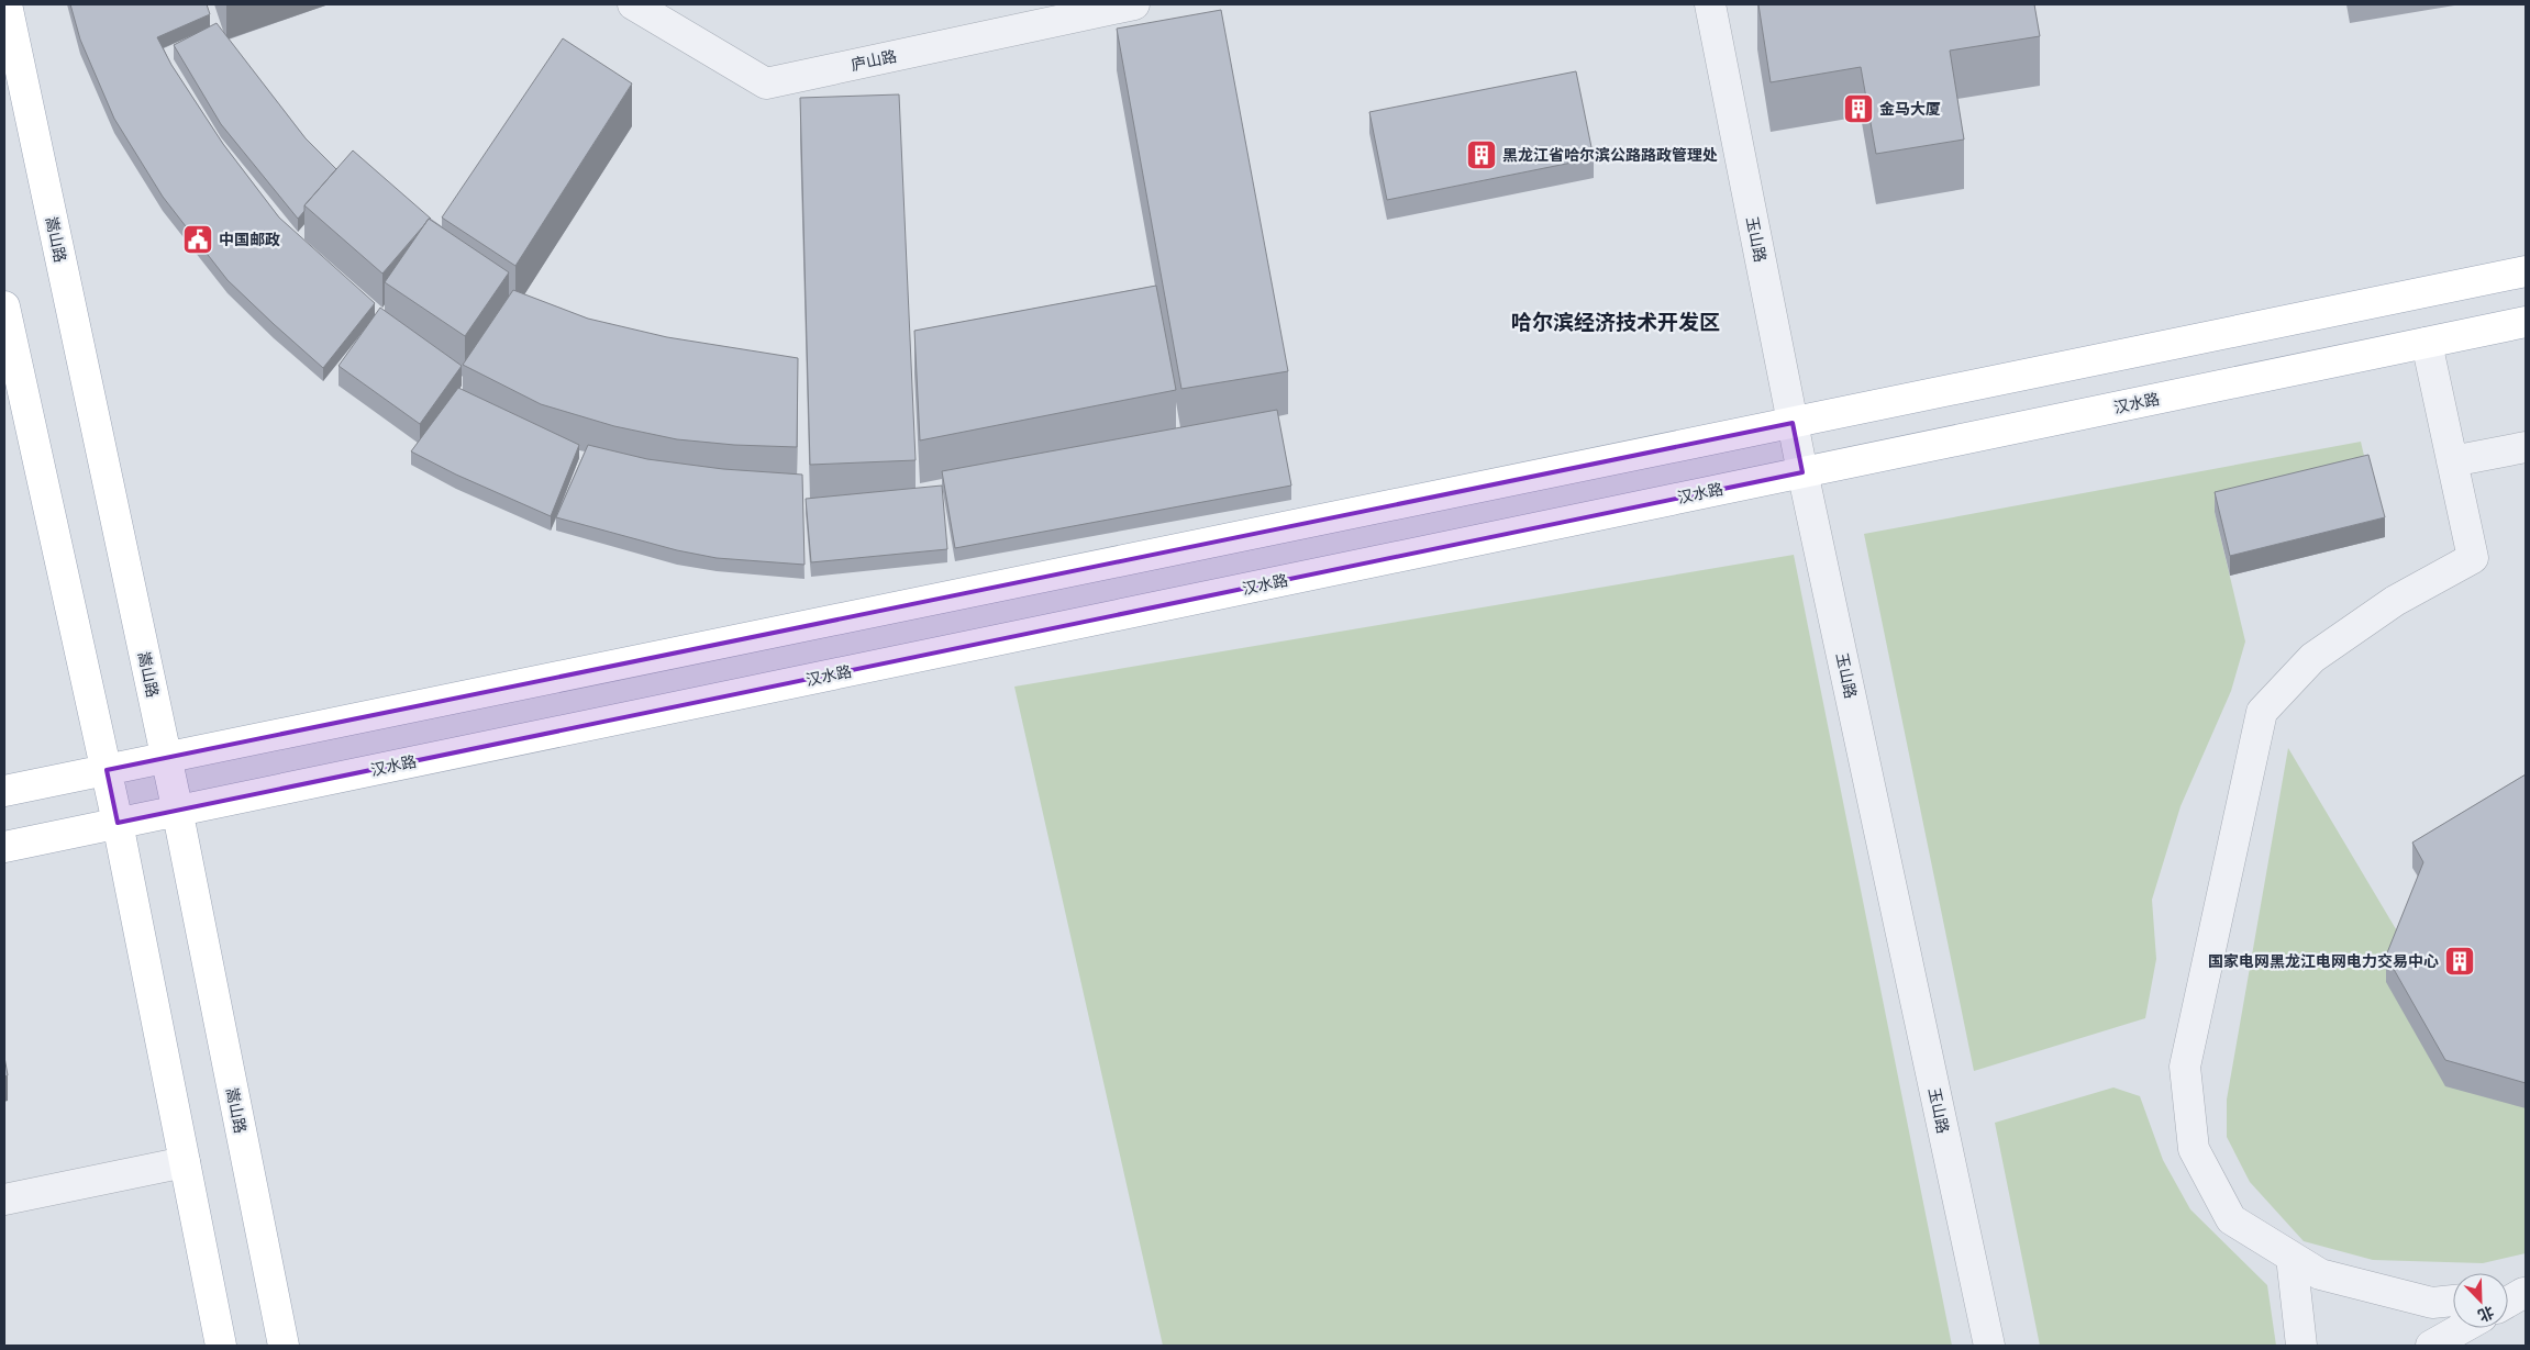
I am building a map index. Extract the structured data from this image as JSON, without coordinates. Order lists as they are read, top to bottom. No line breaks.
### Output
{"streets":{"main road":["嵩山路","汉水路"],"street":["庐山路","玉山路"]},"crossings":[["嵩山路","汉水路"],["玉山路","汉水路"]],"districts":["哈尔滨经济技术开发区"],"places":{"building":["金马大厦","黑龙江省哈尔滨公路路政管理处","国家电网黑龙江电网电力交易中心"],"public building":["中国邮政"]},"north":"bottom right"}
